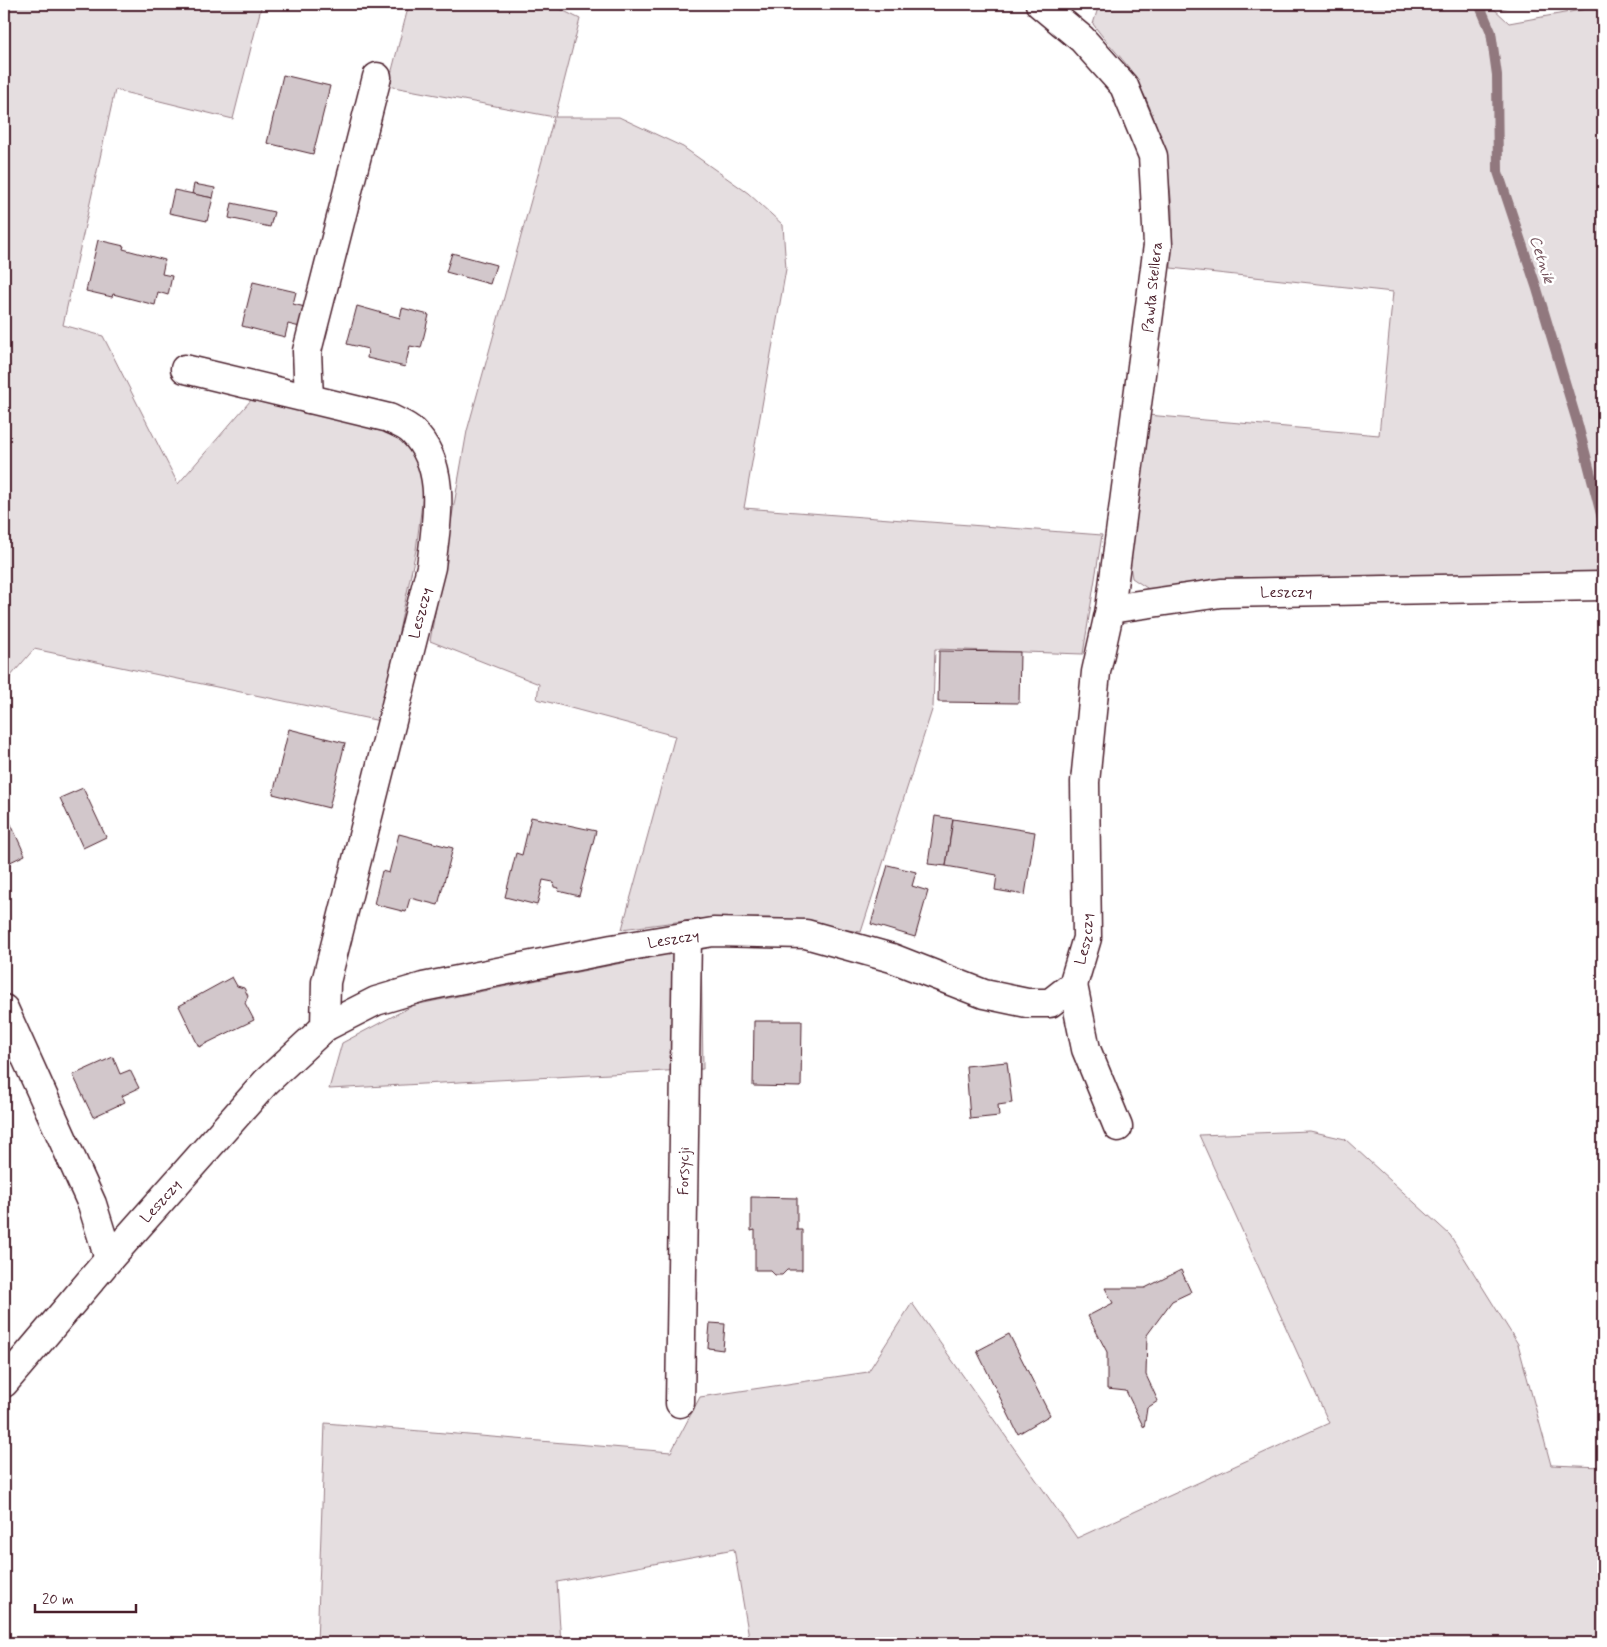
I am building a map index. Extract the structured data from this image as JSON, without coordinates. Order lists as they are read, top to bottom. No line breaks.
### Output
{"streets":{"street":["Pawła Stellera","Leszczy","Forsycji"]},"crossings":[["Pawła Stellera","Leszczy"],["Leszczy","Forsycji"]],"water":["Cetnik"],"scale_bar":"20 m"}
